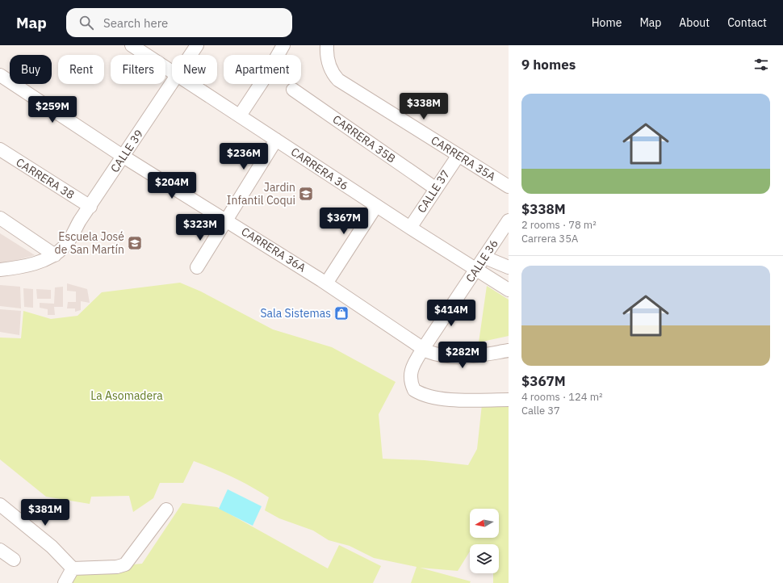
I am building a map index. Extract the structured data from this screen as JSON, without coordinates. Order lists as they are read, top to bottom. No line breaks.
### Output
{"streets":{"street":["CARRERA 35B","CALLE 39","CARRERA 35A","CARRERA 36","CARRERA 38","CALLE 37","CARRERA 36A","CALLE 36"]},"crossings":[["CARRERA 35B","CALLE 37"],["CALLE 39","CARRERA 38"],["CALLE 39","CARRERA 36A"],["CARRERA 35A","CALLE 37"],["CARRERA 36","CALLE 37"],["CARRERA 36","CALLE 36"],["CARRERA 36A","CALLE 36"]],"parks":["La Asomadera"],"places":{"school or university":["Jardin Infantil Coqui","Escuela José de San Martín"],"shop":["Sala Sistemas"]},"north":"left","page":{"header":"Map","search":"Search here","nav":["Home","Map","About","Contact"],"heading":"9 homes","chip":["Buy","Rent","Filters","New","Apartment"],"list":[{"name":"$338M","note":"2 rooms · 78 m² · Carrera 35A"},{"name":"$367M","note":"4 rooms · 124 m² · Calle 37"}],"price":["$338M","$259M","$236M","$204M","$367M","$323M","$414M","$282M","$381M"]}}
